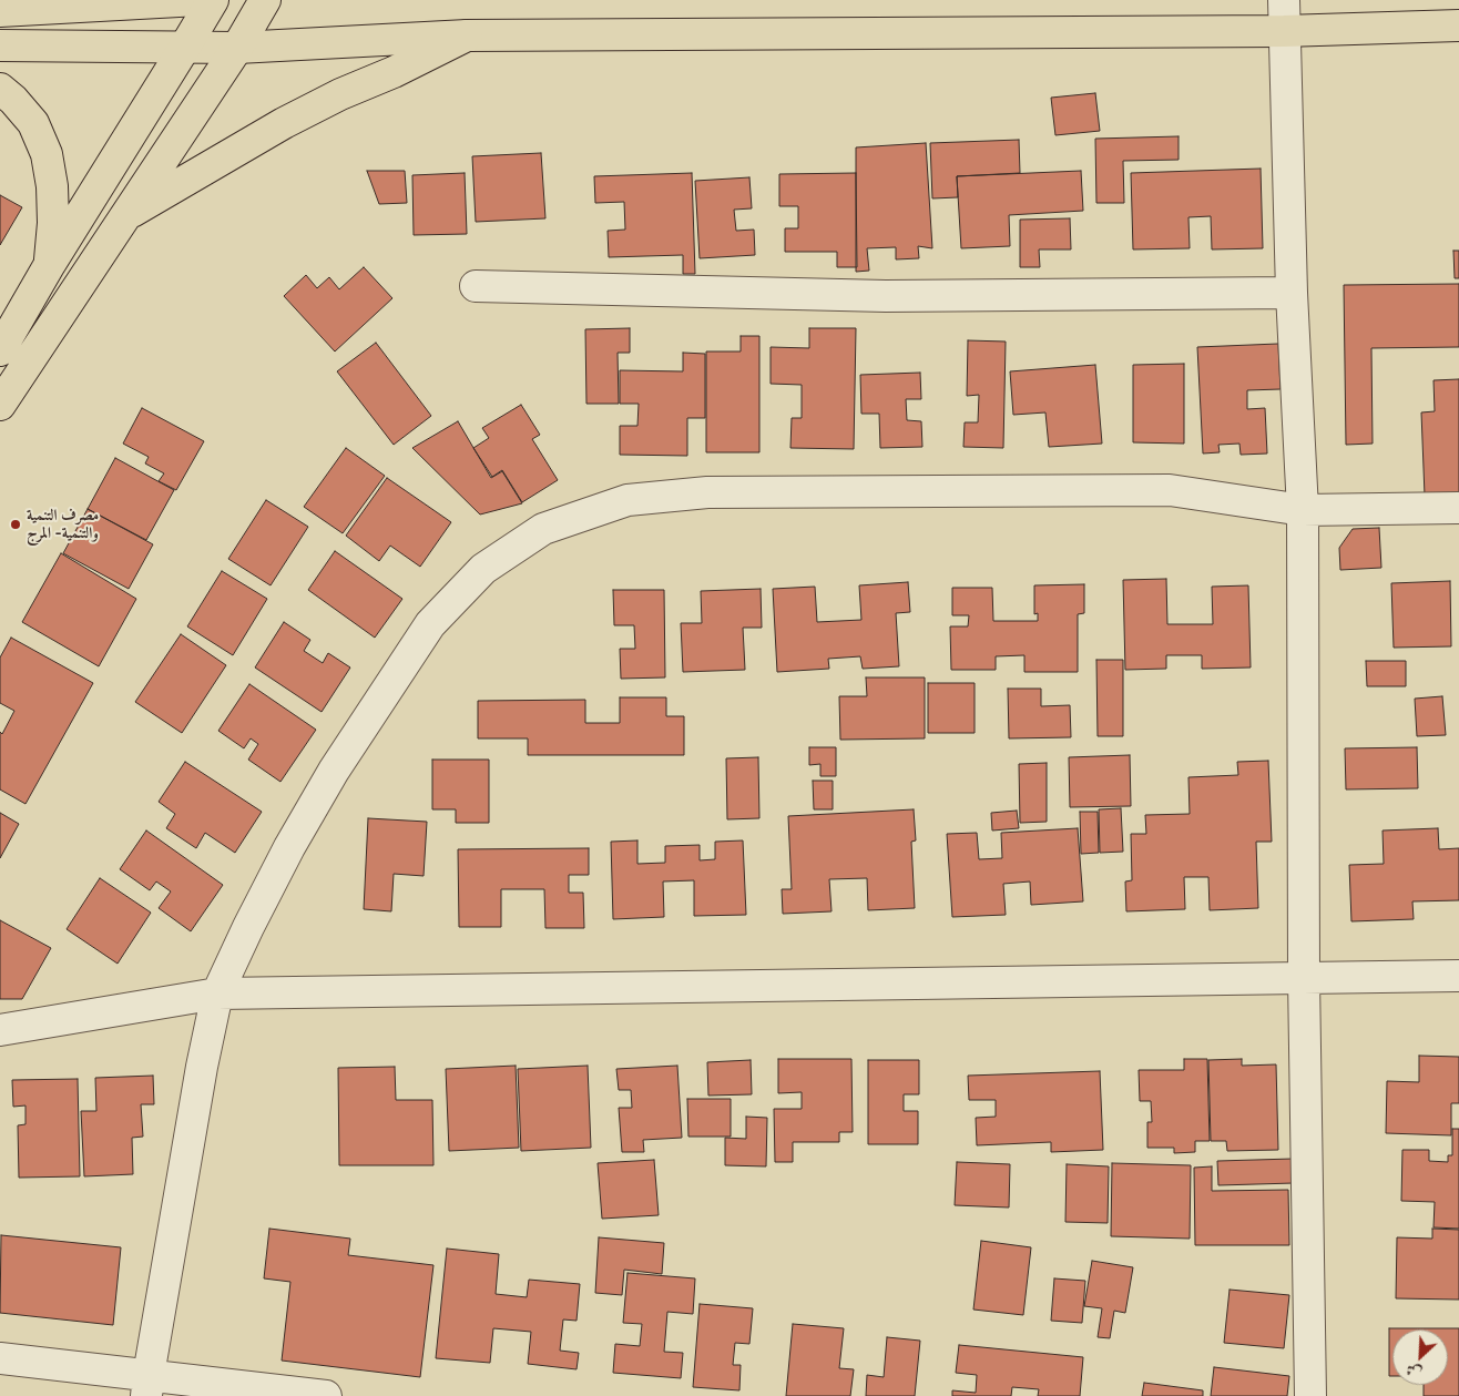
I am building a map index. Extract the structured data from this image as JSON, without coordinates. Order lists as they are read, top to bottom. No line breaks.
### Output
{"places":["مصرف التنمية والتنمية- المرج"],"north":"bottom left"}
